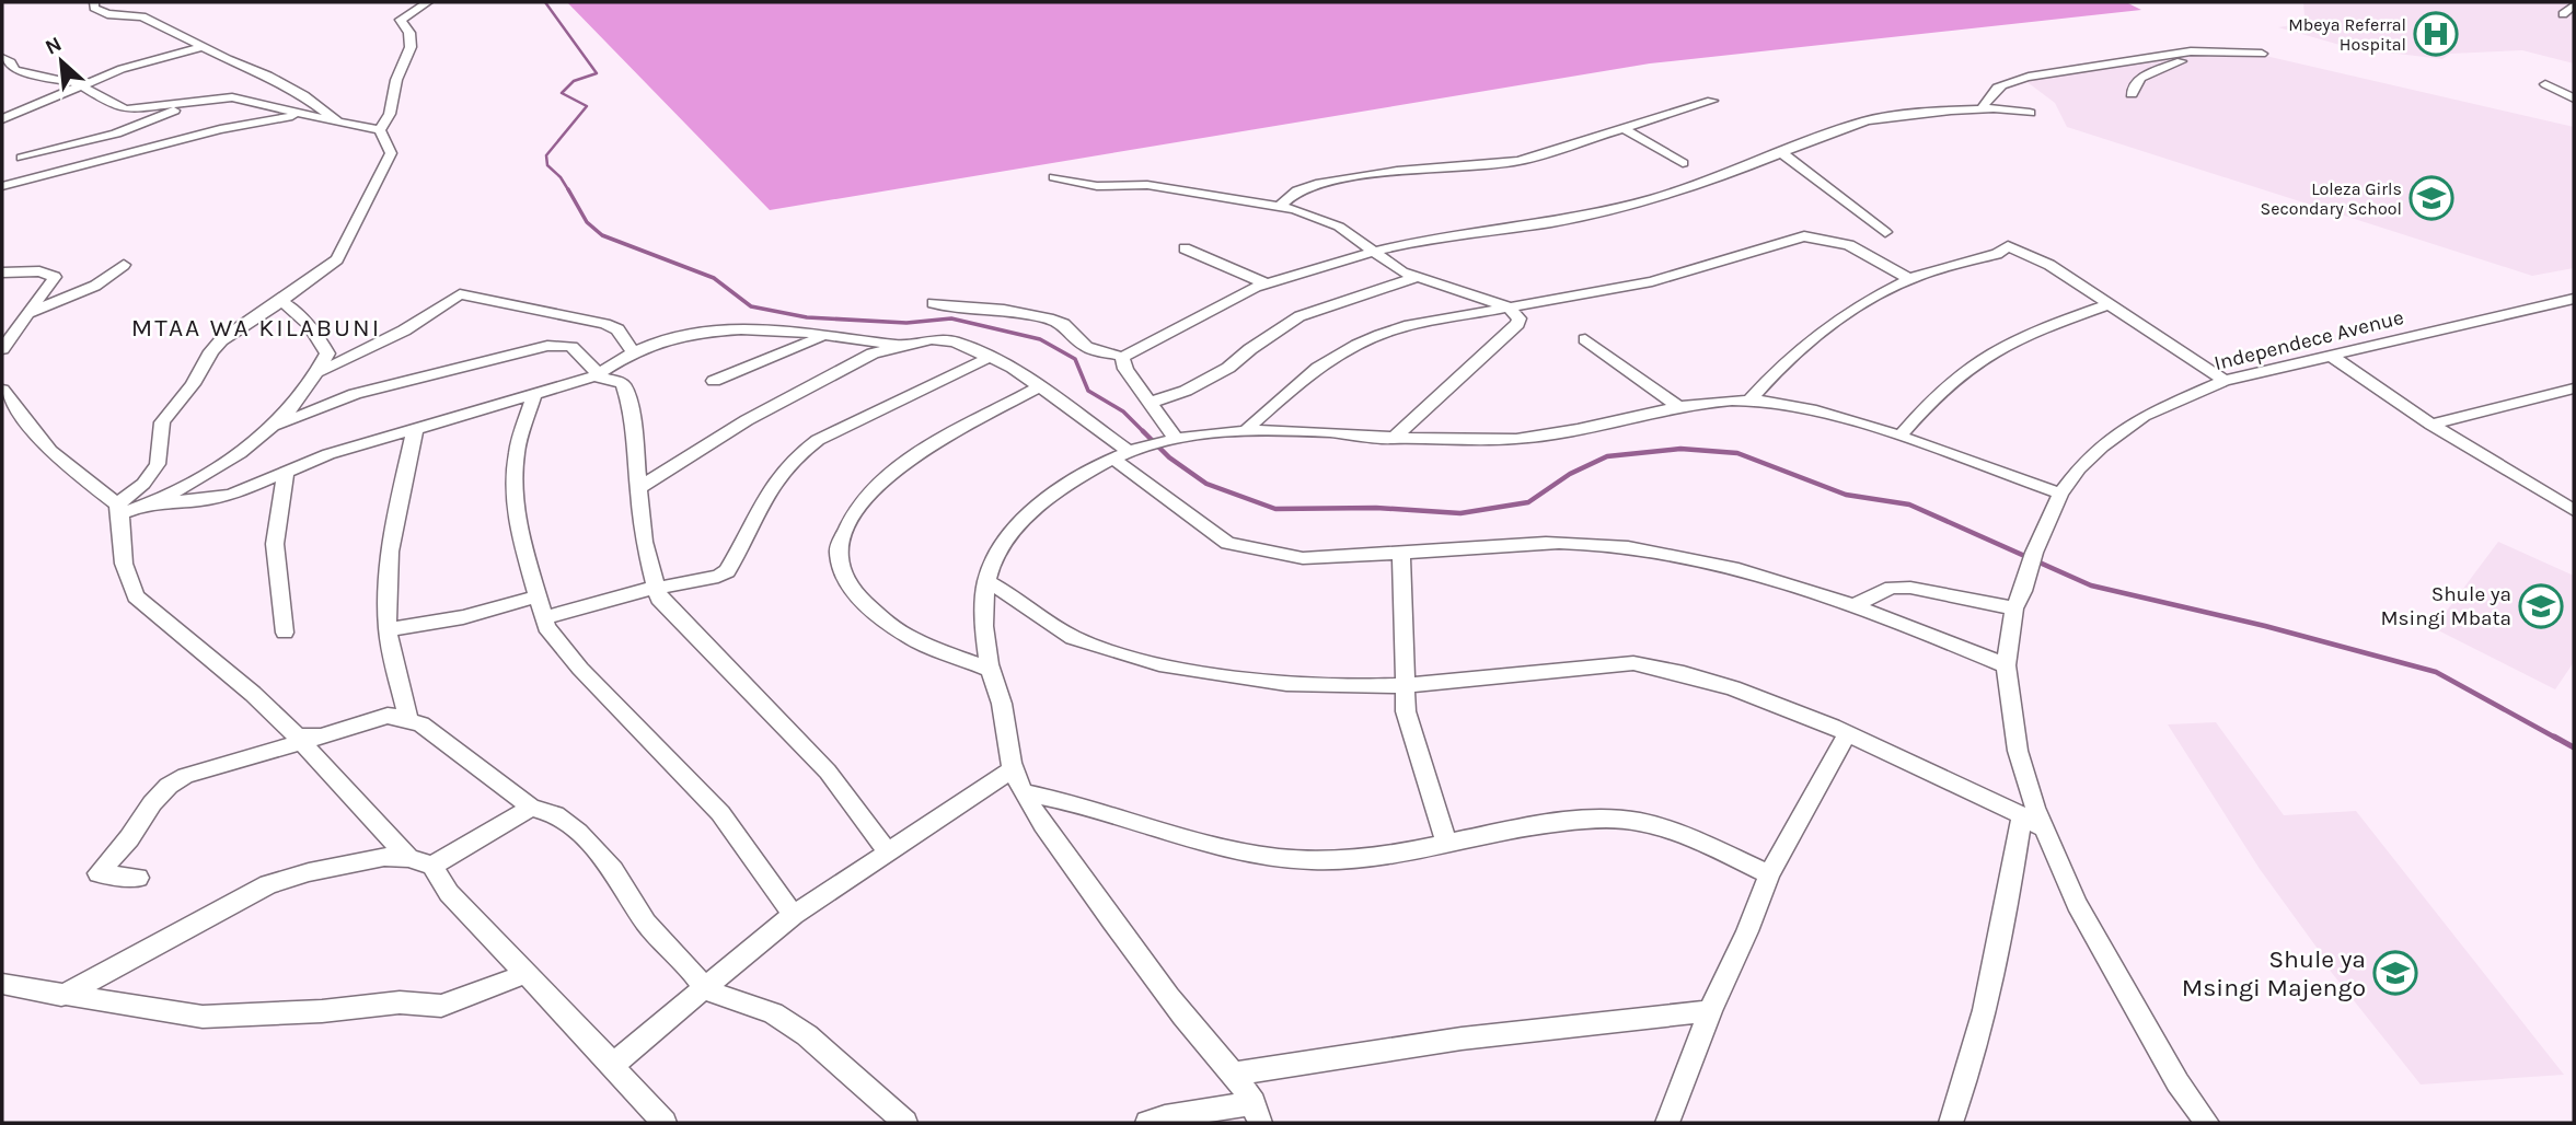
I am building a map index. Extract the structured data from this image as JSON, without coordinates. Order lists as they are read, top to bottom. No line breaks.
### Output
{"streets":{"street":["Independece Avenue"]},"districts":["MTAA WA KILABUNI"],"places":{"hospital":["Mbeya Referral Hospital"],"school or university":["Loleza Girls Secondary School","Shule ya Msingi Mbata","Shule ya Msingi Majengo"]},"north":"top left"}
